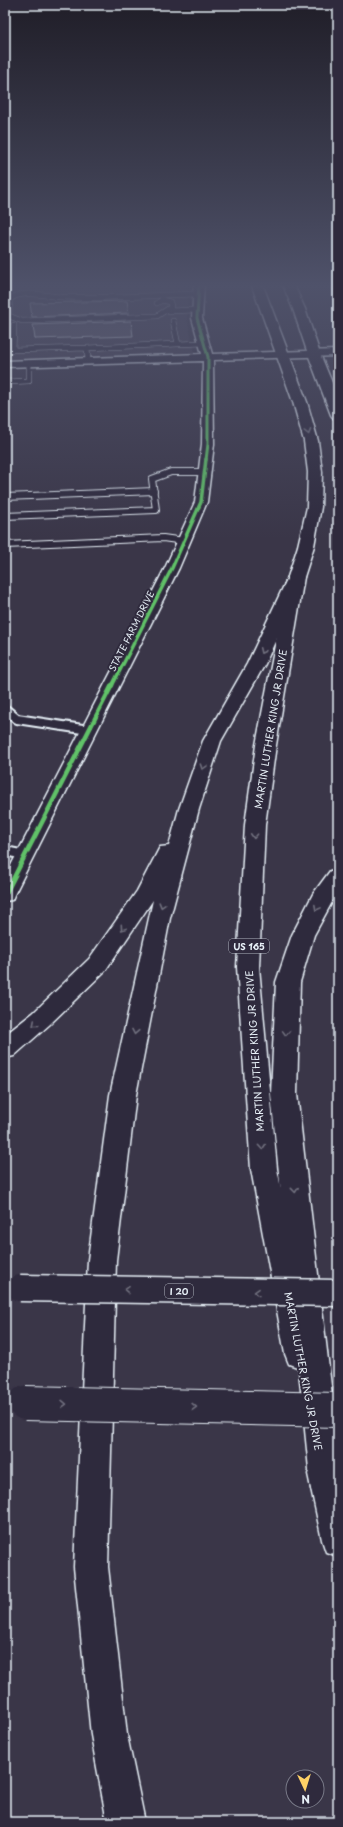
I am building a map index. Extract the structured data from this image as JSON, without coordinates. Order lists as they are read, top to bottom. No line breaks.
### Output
{"streets":{"highway":["MARTIN LUTHER KING JR DRIVE","US 165","I 20"],"street":["STATE FARM DRIVE"]},"north":"bottom"}
